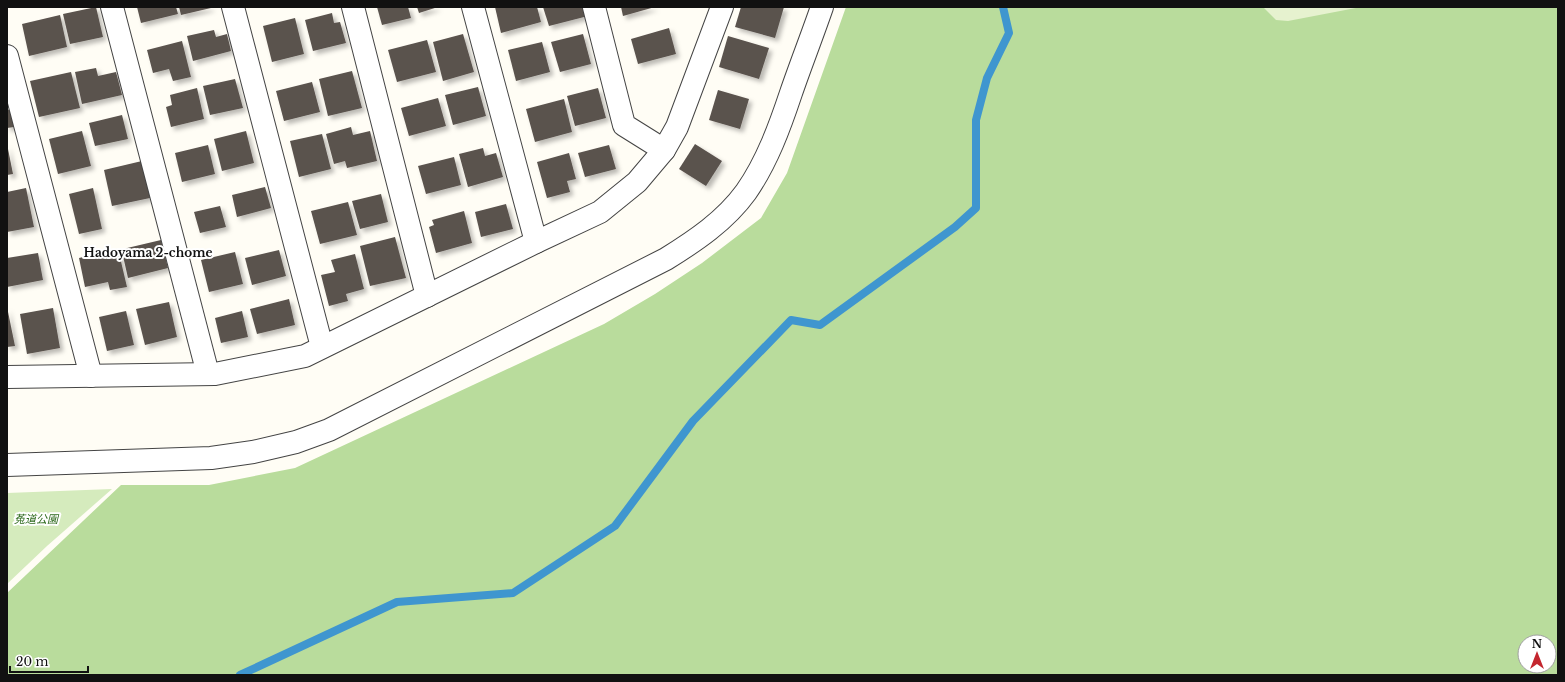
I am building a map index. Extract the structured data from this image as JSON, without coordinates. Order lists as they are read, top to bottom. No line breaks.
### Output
{"districts":["Hadoyama 2-chome"],"parks":["菟道公園"],"scale_bar":"20 m","north":"top"}
